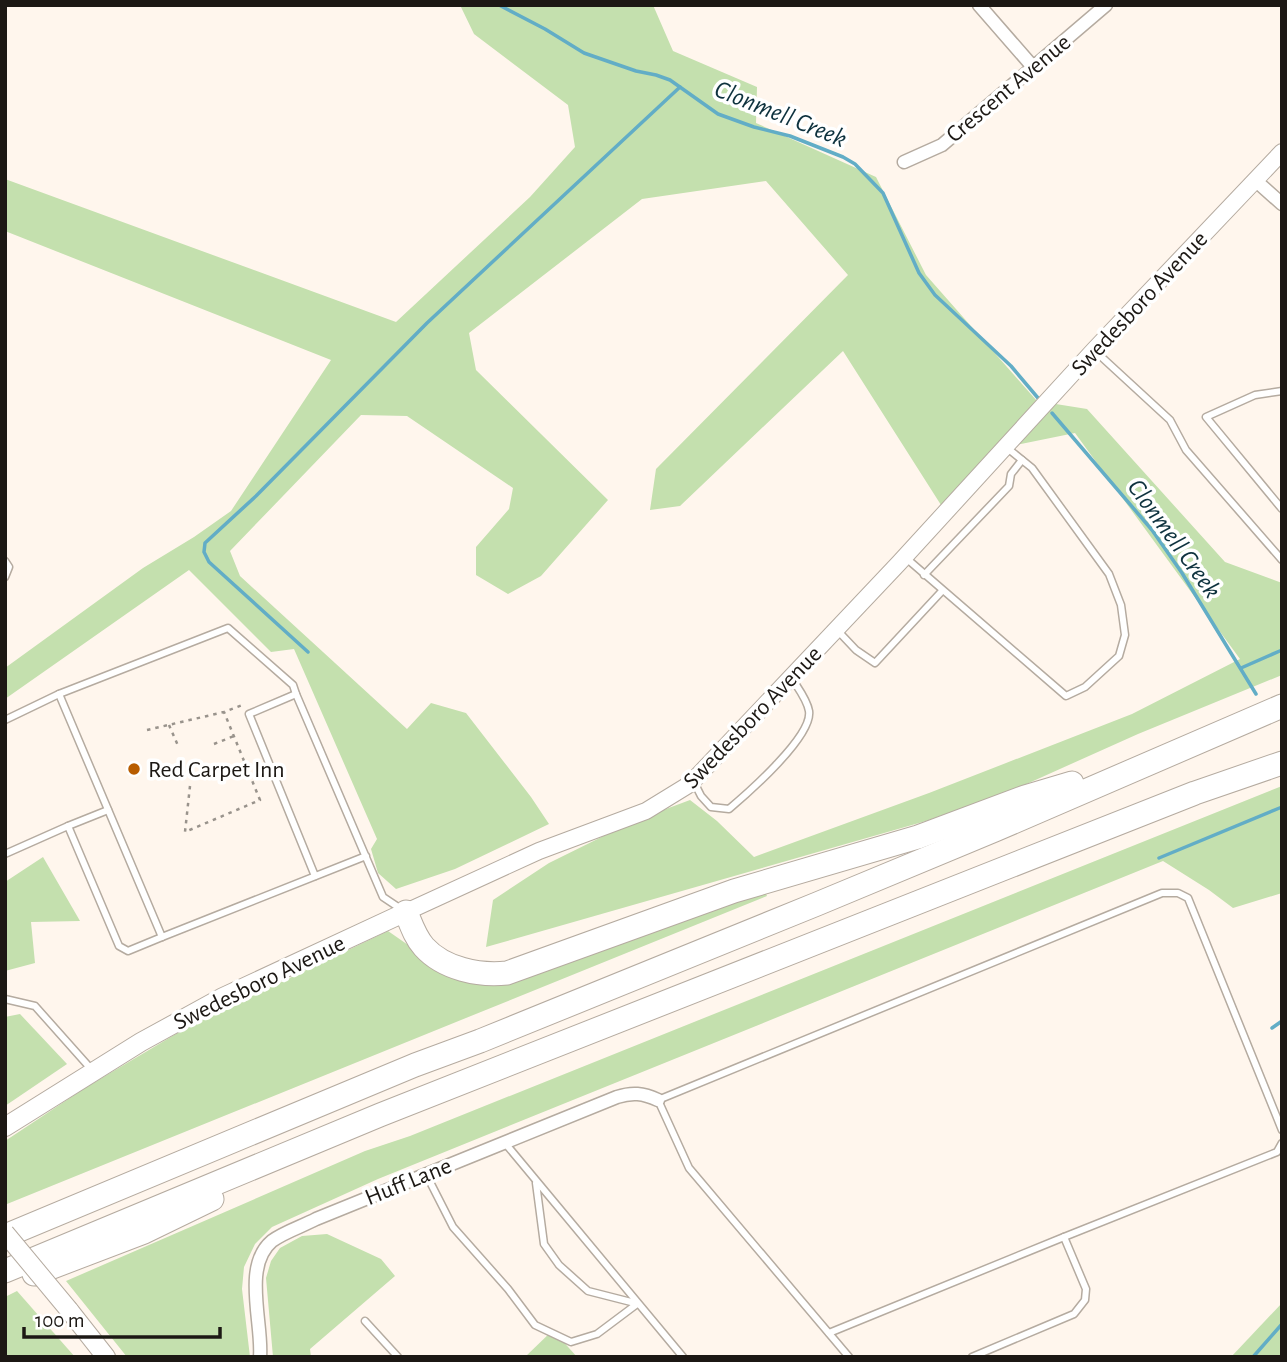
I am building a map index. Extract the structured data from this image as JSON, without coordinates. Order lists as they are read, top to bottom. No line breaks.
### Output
{"streets":{"main road":["Swedesboro Avenue"],"street":["Crescent Avenue","Huff Lane"]},"water":["Clonmell Creek"],"places":["Red Carpet Inn"],"scale_bar":"100 m"}
